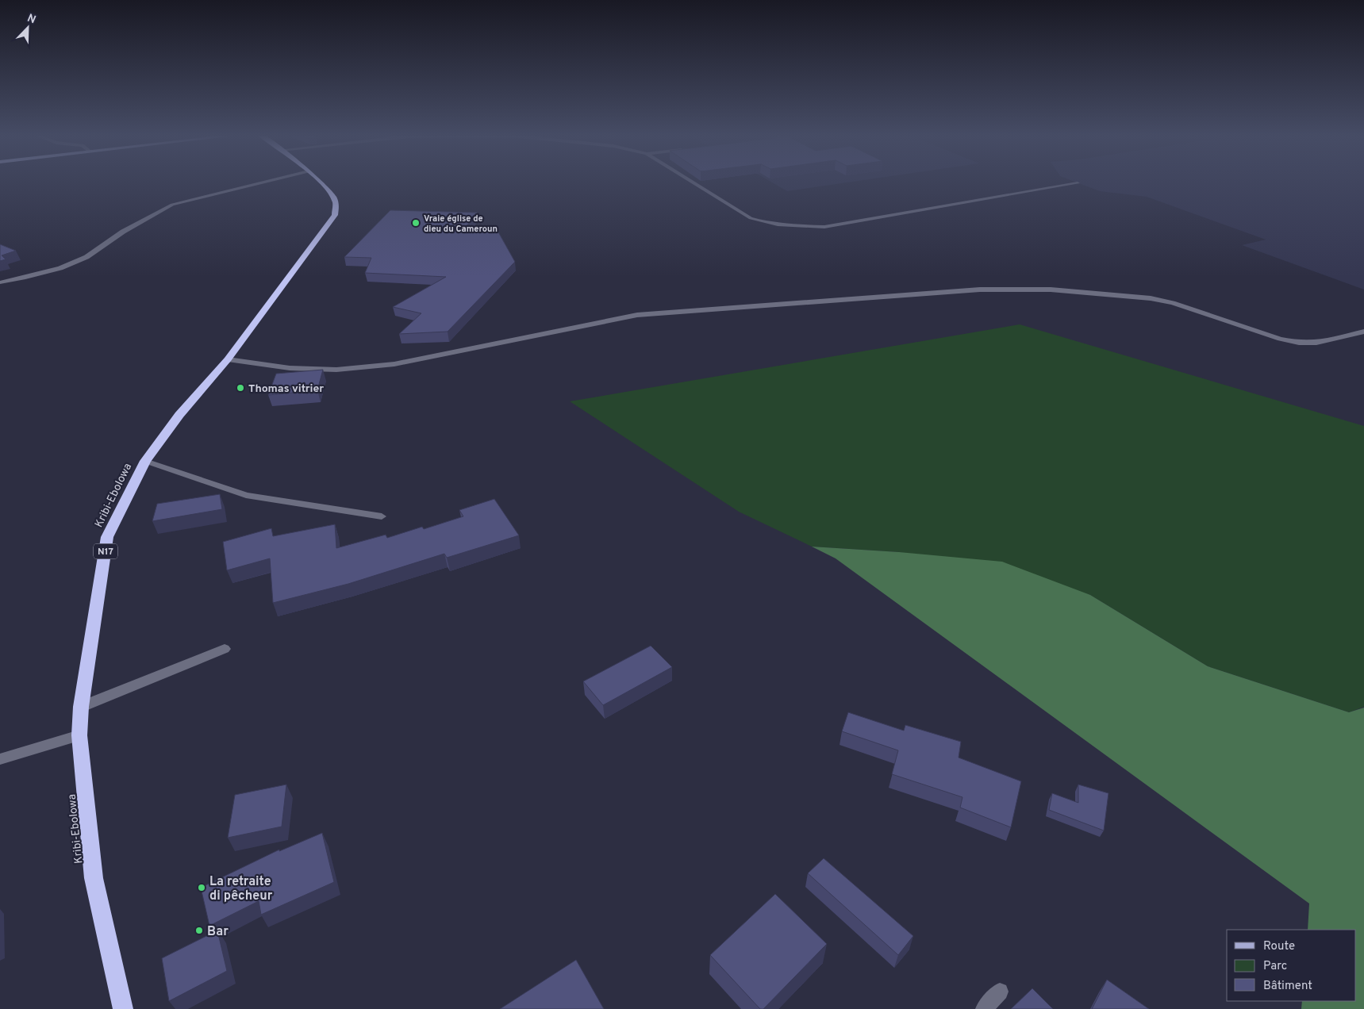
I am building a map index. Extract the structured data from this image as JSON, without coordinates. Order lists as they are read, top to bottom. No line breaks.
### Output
{"streets":{"highway":["Kribi-Ebolowa","N17"]},"places":["Vraie église de dieu du Cameroun","Thomas vitrier","La retraite di pêcheur","Bar"],"legend":["Route","Parc","Bâtiment"],"north":"top right"}
